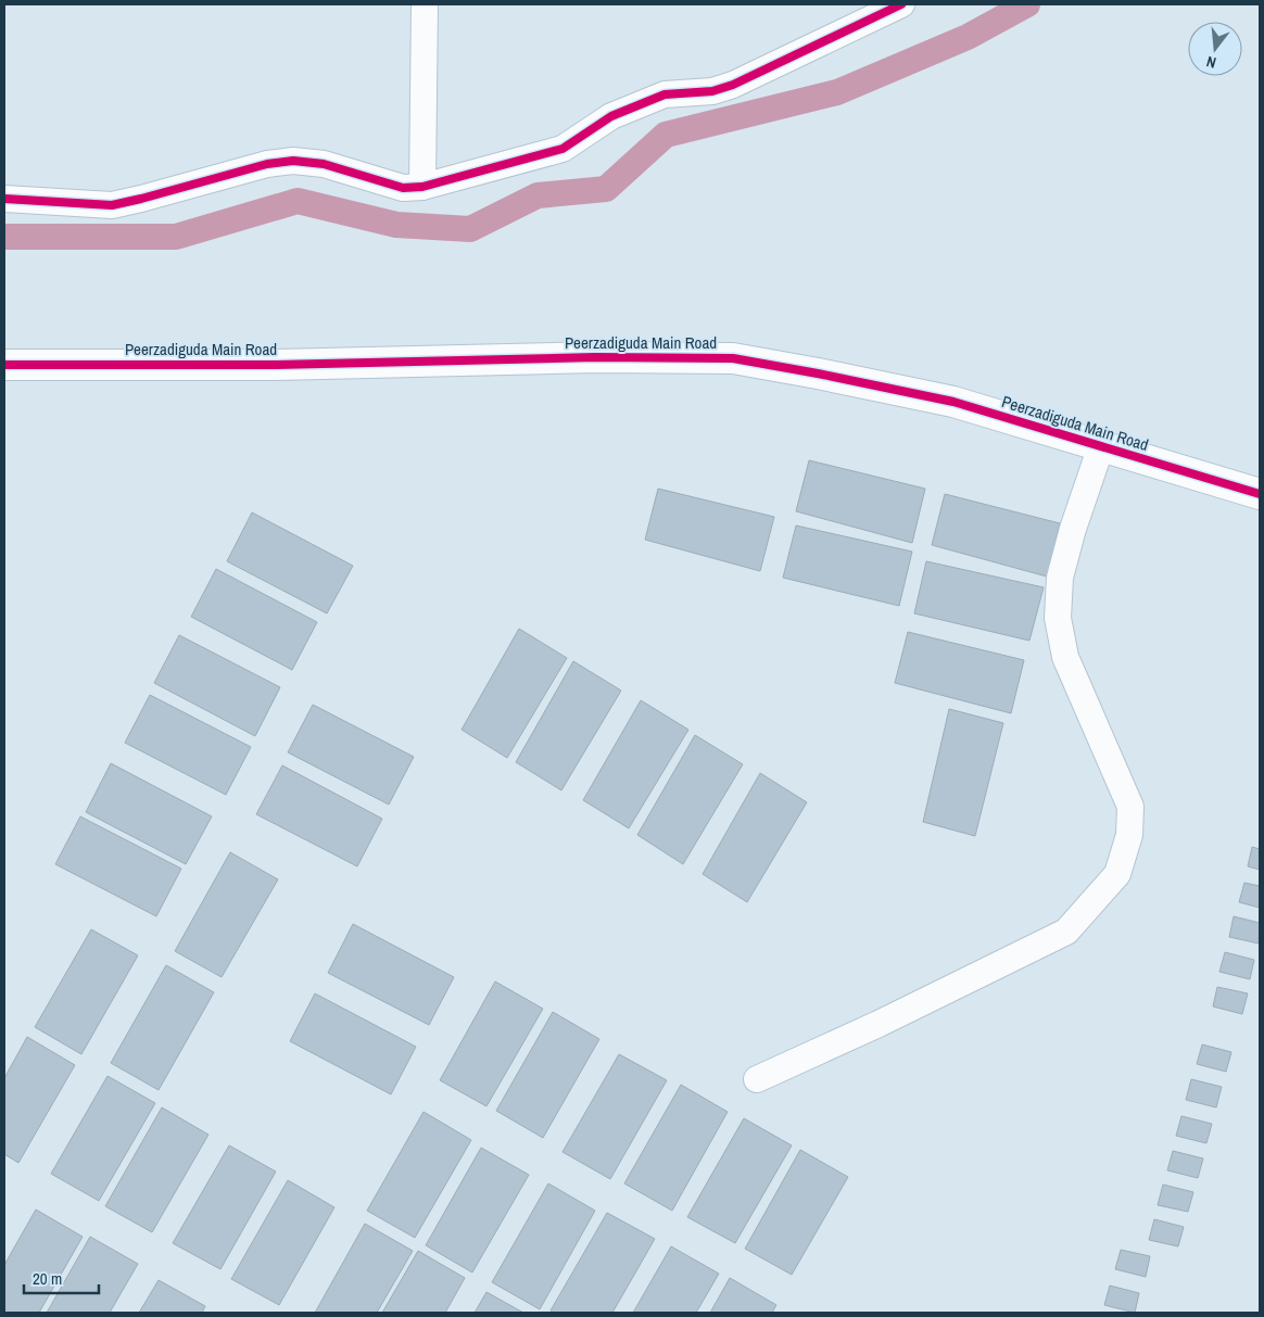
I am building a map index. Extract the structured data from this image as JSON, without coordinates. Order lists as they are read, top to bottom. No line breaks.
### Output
{"streets":{"street":["Peerzadiguda Main Road"]},"scale_bar":"20 m","north":"bottom"}
